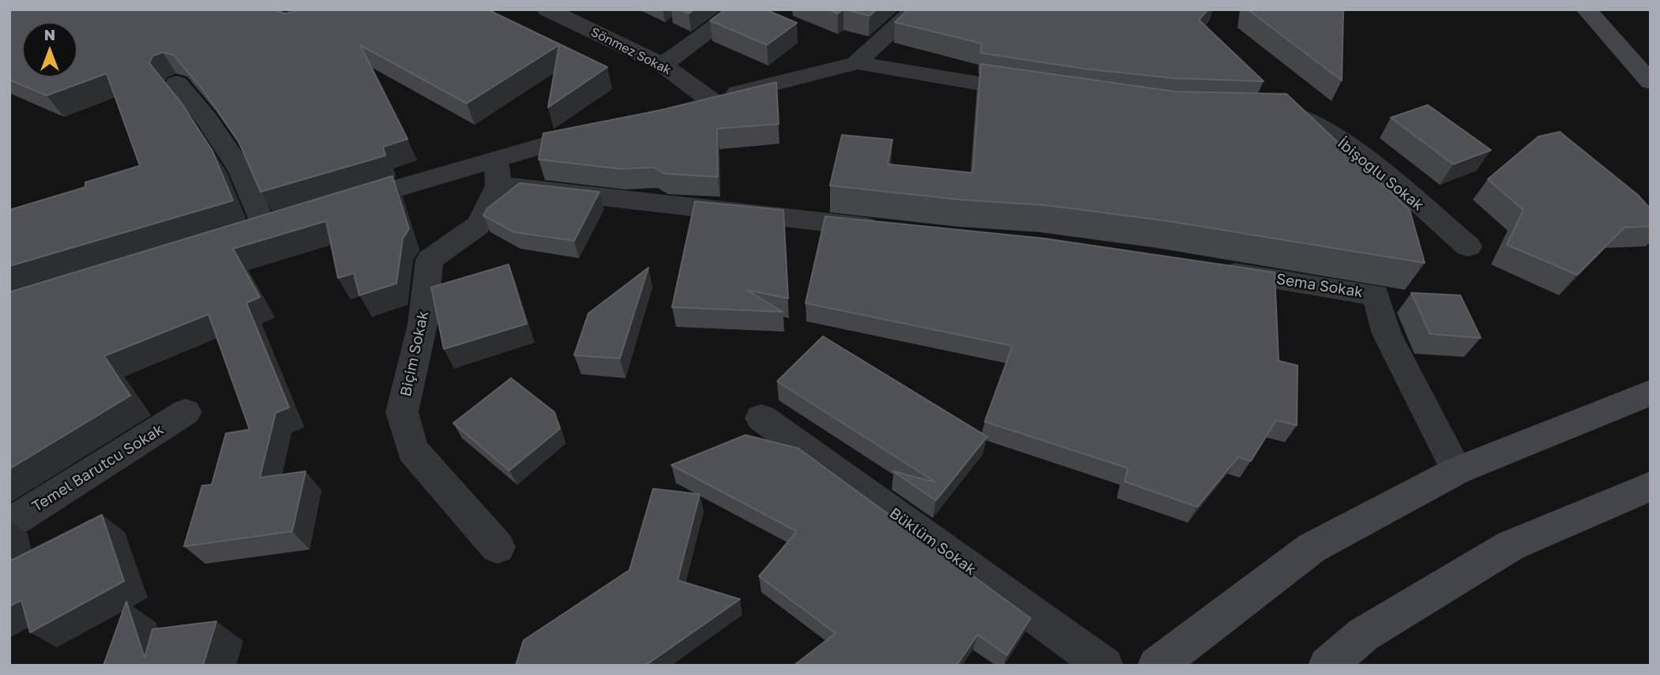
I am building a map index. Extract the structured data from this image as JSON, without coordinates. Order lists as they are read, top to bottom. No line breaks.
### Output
{"streets":{"street":["Sönmez Sokak","İbişoğlu Sokak","Sema Sokak","Biçim Sokak","Temel Barutcu Sokak","Büklüm Sokak"]},"north":"top"}
